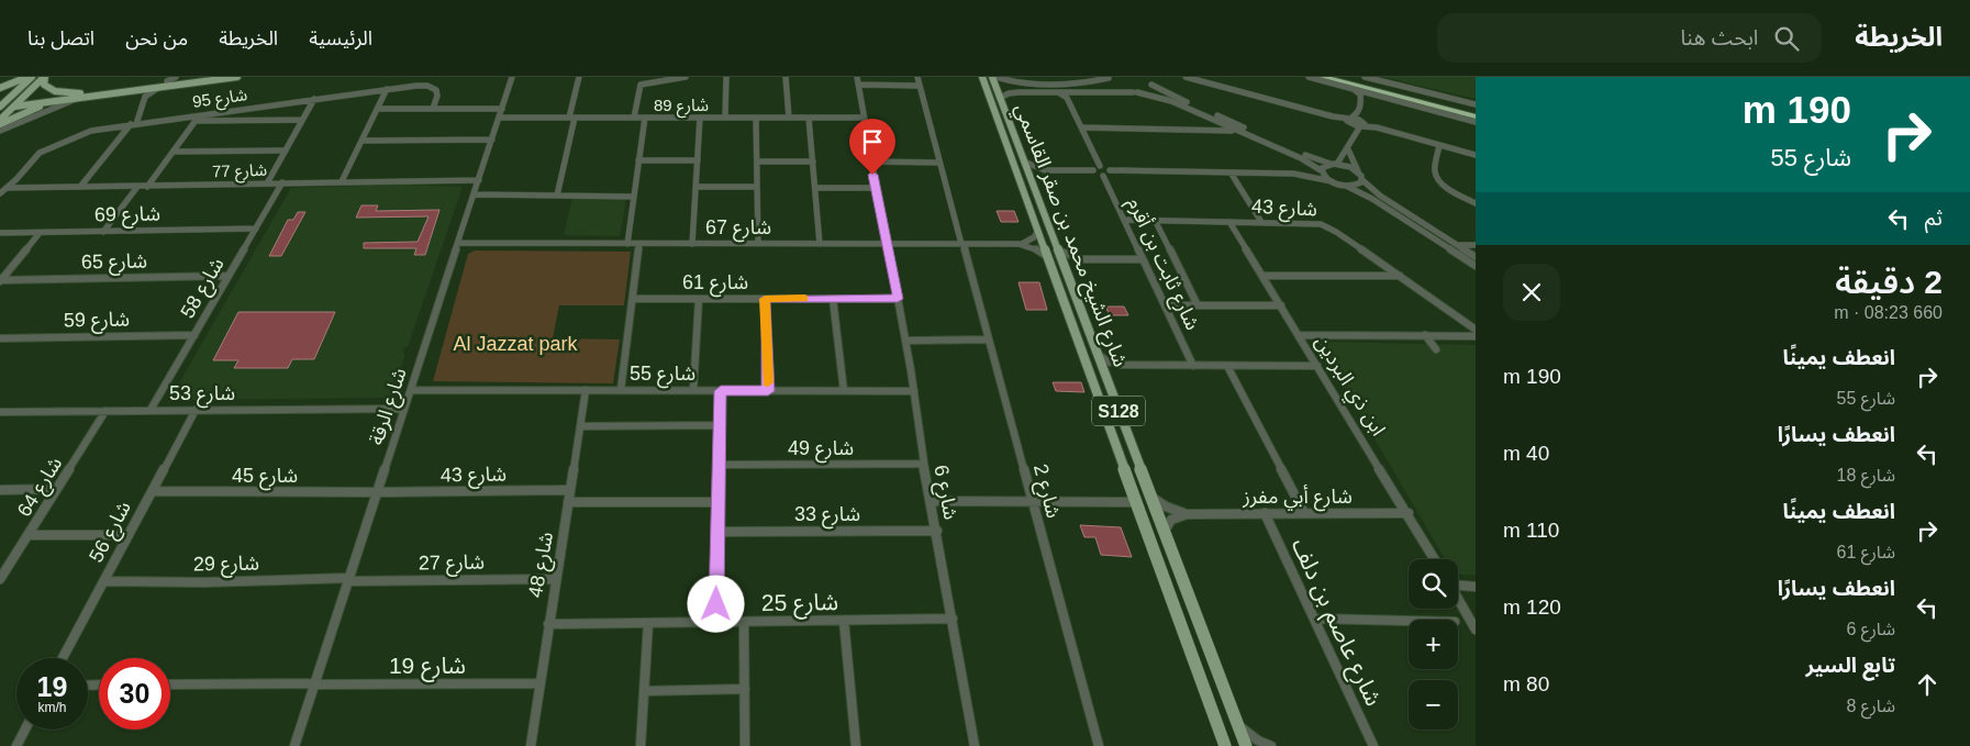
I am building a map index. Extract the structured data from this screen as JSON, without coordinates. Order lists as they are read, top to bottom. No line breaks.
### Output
{"streets":{"main road":["شارع الشيخ محمد بن صقر القاسمي","S128"],"street":["شارع 95","شارع 89","شارع 77","شارع 43","شارع 69","شارع 67","شارع 65","شارع ثابت بن أقرم","شارع 61","شارع 58","شارع 59","شارع 55","ابن ذي البردين","شارع 53","شارع الرقة","شارع 49","شارع 45","شارع 64","شارع 2","شارع 6","شارع أبي مفرز","شارع 33","شارع 56","شارع 27","شارع 29","شارع 48","شارع 25","شارع عاصم بن دلف","شارع 19"]},"crossings":[["شارع 95","شارع 77"],["شارع 89","شارع الرقة"],["شارع 89","شارع 6"],["شارع 77","شارع 58"],["شارع 77","شارع الرقة"],["شارع 43","شارع ثابت بن أقرم"],["شارع 43","ابن ذي البردين"],["شارع 43","شارع الرقة"],["شارع 43","شارع 45"],["شارع 43","شارع 48"],["شارع 69","شارع 58"],["شارع 67","شارع الشيخ محمد بن صقر القاسمي"],["شارع 67","شارع الرقة"],["شارع 67","شارع 2"],["شارع 67","شارع 6"],["شارع الشيخ محمد بن صقر القاسمي","شارع أبي مفرز"],["شارع 65","شارع 58"],["شارع 61","شارع 6"],["شارع 58","شارع 59"],["شارع 58","شارع 53"],["شارع 55","شارع الرقة"],["شارع 55","شارع 6"],["شارع 55","شارع 48"],["ابن ذي البردين","شارع أبي مفرز"],["شارع 53","شارع الرقة"],["شارع 53","شارع 64"],["شارع 53","شارع 56"],["شارع الرقة","شارع 45"],["شارع الرقة","شارع 27"],["شارع الرقة","شارع 29"],["شارع الرقة","شارع 19"],["شارع 49","شارع 6"],["شارع 45","شارع 56"],["شارع 6","شارع 33"],["شارع 6","شارع 25"],["شارع أبي مفرز","شارع عاصم بن دلف"],["شارع 56","شارع 29"],["شارع 27","شارع 29"],["شارع 27","شارع 48"],["شارع 48","شارع 25"],["شارع 48","شارع 19"]],"parks":["Al Jazzat park"],"page":{"header":"الخريطة","search":"ابحث هنا","nav":["الرئيسية","الخريطة","من نحن","اتصل بنا"],"turn":["190 m","شارع 55"],"then":"ثم","heading":["2 دقيقة","660 m · 08:23"],"list":[{"name":"انعطف يمينًا","note":"شارع 55","value":"190 m"},{"name":"انعطف يسارًا","note":"شارع 18","value":"40 m"},{"name":"انعطف يمينًا","note":"شارع 61","value":"110 m"},{"name":"انعطف يسارًا","note":"شارع 6","value":"120 m"},{"name":"تابع السير","note":"شارع 8","value":"80 m"}],"map_buttons":["+","−"],"speed":"19 km/h","limit":"30"}}
